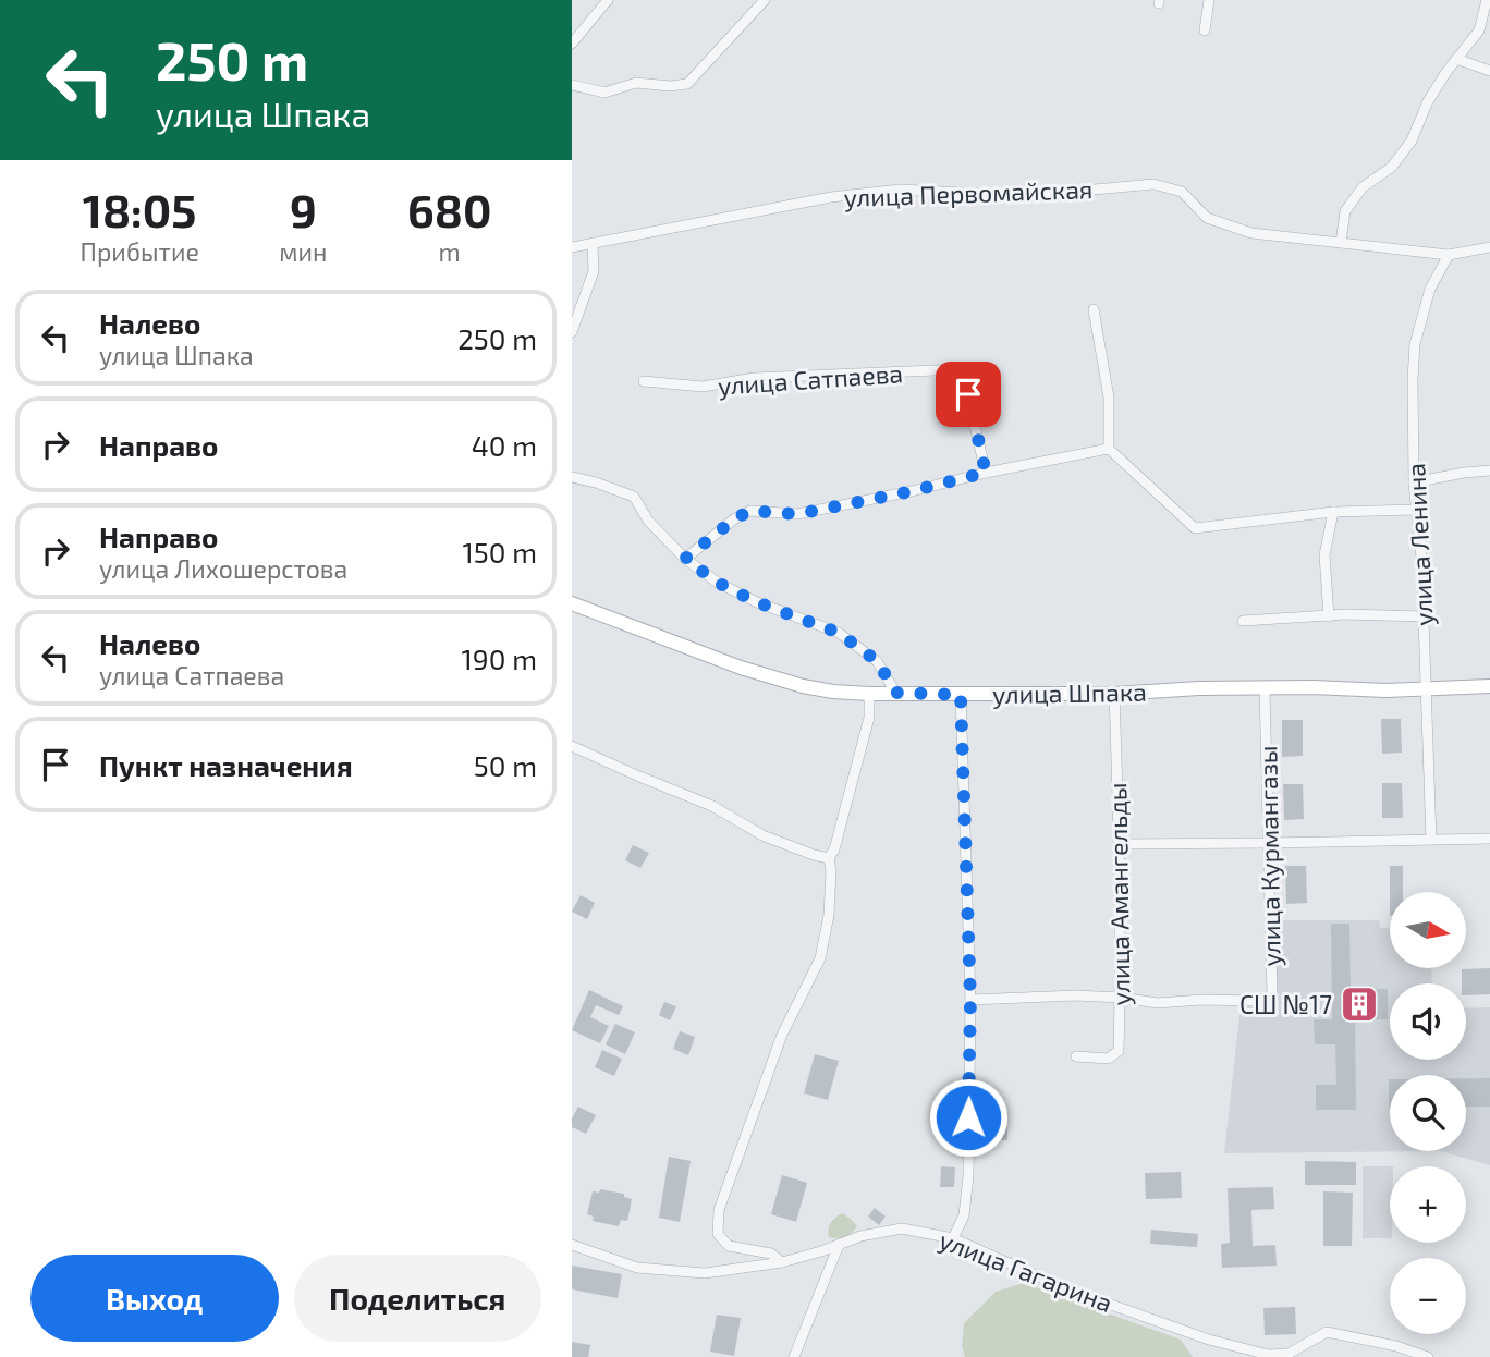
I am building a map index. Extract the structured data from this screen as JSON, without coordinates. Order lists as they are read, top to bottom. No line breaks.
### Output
{"streets":{"street":["улица Первомайская","улица Сатпаева","улица Ленина","улица Шпака","улица Курмангазы","улица Амангельды","улица Гагарина"]},"crossings":[["улица Первомайская","улица Ленина"],["улица Ленина","улица Шпака"],["улица Шпака","улица Курмангазы"],["улица Шпака","улица Амангельды"],["улица Курмангазы","улица Амангельды"]],"places":{"building":["СШ №17"]},"north":"right","page":{"turn":["250 m","улица Шпака"],"eta":["18:05","Прибытие","9","мин","680","m"],"list":[{"name":"Налево","note":"улица Шпака","value":"250 m"},{"name":"Направо","value":"40 m"},{"name":"Направо","note":"улица Лихошерстова","value":"150 m"},{"name":"Налево","note":"улица Сатпаева","value":"190 m"},{"name":"Пункт назначения","value":"50 m"}],"map_buttons":["+","−"],"buttons":["Выход","Поделиться"]}}
